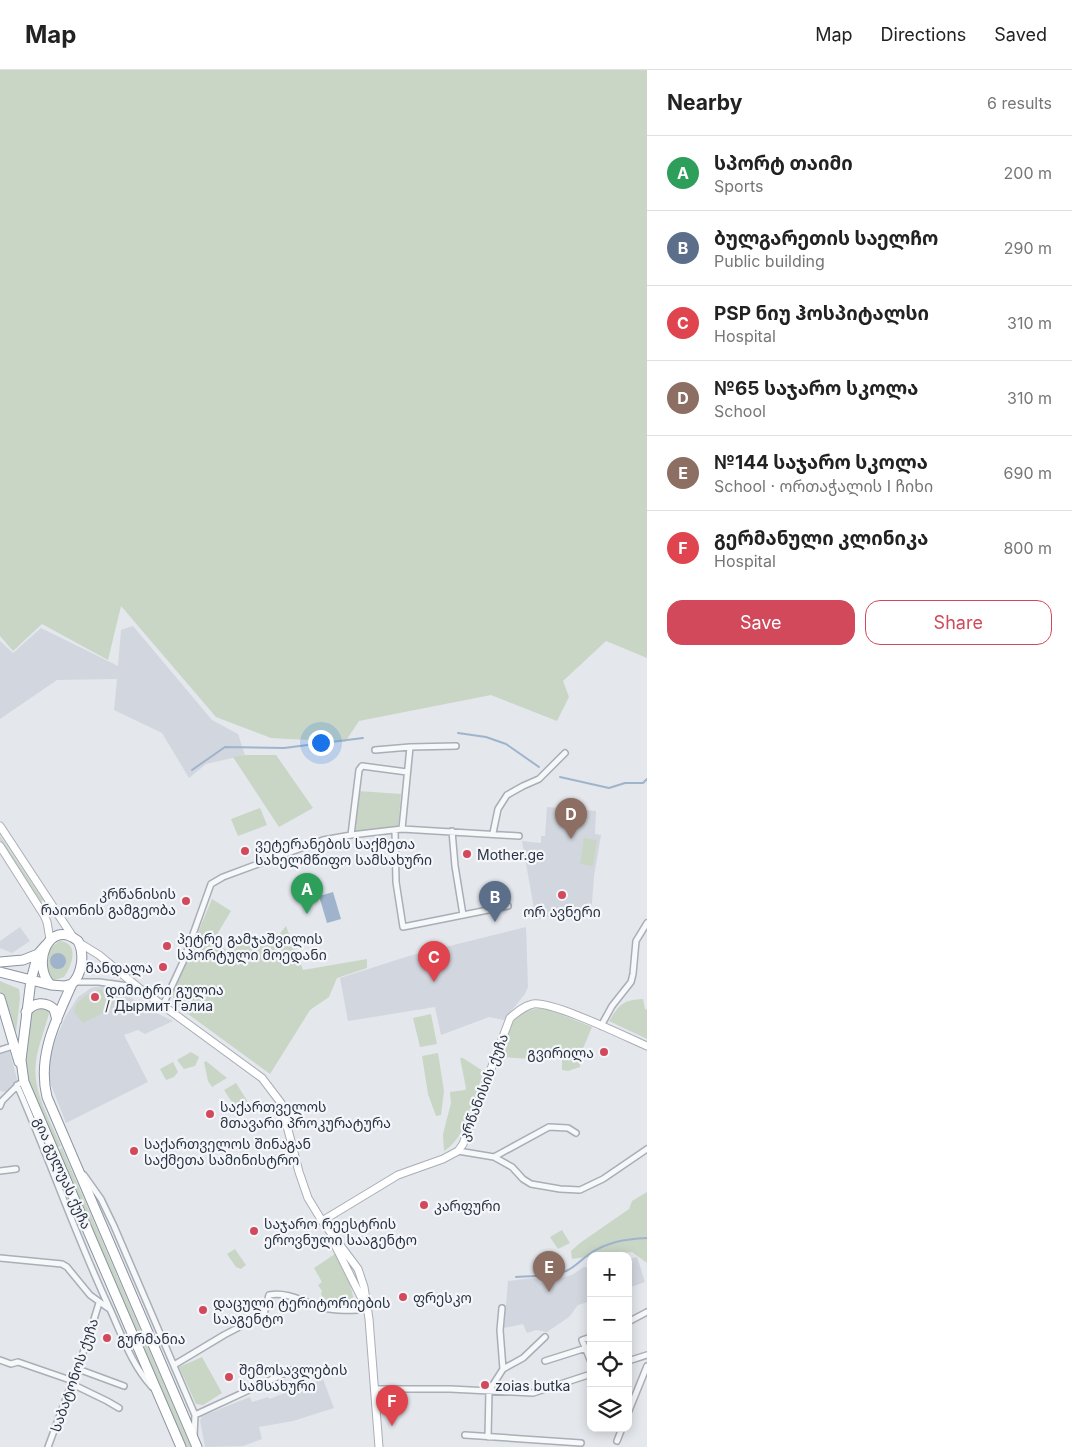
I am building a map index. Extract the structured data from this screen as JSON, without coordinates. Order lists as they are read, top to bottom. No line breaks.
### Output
{"streets":{"highway":["გია გულუას ქუჩა"],"street":["კრწანისის ქუჩა","საბატონოს ქუჩა"]},"places":["ვეტერანების საქმეთა სახელმწიფო სამსახური","Mother.ge","ორ ავნერი","კრწანისის რაიონის გამგეობა","პეტრე გამჯაშვილის სპორტული მოედანი","მანდალა","დიმიტრი გულია / Дырмит Гәлиа","გვირილა","საქართველოს მთავარი პროკურატურა","საქართველოს შინაგან საქმეთა სამინისტრო","კარფური","საჯარო რეესტრის ეროვნული სააგენტო","ფრესკო","დაცული ტერიტორიების სააგენტო","გურმანია","შემოსავლების სამსახური","zoias butka"],"page":{"header":"Map","nav":["Map","Directions","Saved"],"heading":["Nearby","6 results"],"list":[{"mark":"A","name":"სპორტ თაიმი","note":"Sports","value":"200 m"},{"mark":"B","name":"ბულგარეთის საელჩო","note":"Public building","value":"290 m"},{"mark":"C","name":"PSP ნიუ ჰოსპიტალსი","note":"Hospital","value":"310 m"},{"mark":"D","name":"№65 საჯარო სკოლა","note":"School","value":"310 m"},{"mark":"E","name":"№144 საჯარო სკოლა","note":"School · ორთაჭალის I ჩიხი","value":"690 m"},{"mark":"F","name":"გერმანული კლინიკა","note":"Hospital","value":"800 m"}],"buttons":["Save","Share"],"pins":["D","A","B","C","E","F"],"map_buttons":["+","−"]}}
